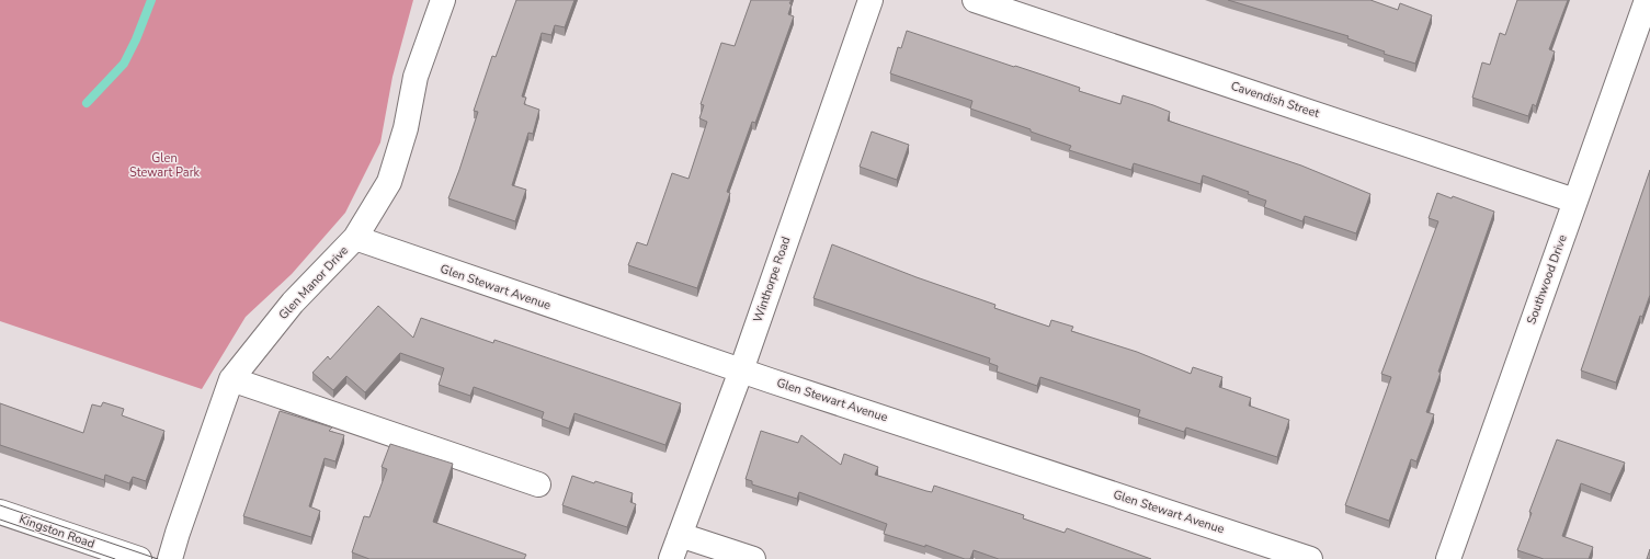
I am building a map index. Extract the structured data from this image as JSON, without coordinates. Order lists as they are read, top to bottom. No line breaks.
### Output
{"streets":{"street":["Cavendish Street","Winthorpe Road","Southwood Drive","Glen Manor Drive","Glen Stewart Avenue","Kingston Road"]},"crossings":[["Cavendish Street","Southwood Drive"],["Winthorpe Road","Glen Stewart Avenue"],["Glen Manor Drive","Glen Stewart Avenue"]],"parks":["Glen Stewart Park"]}
